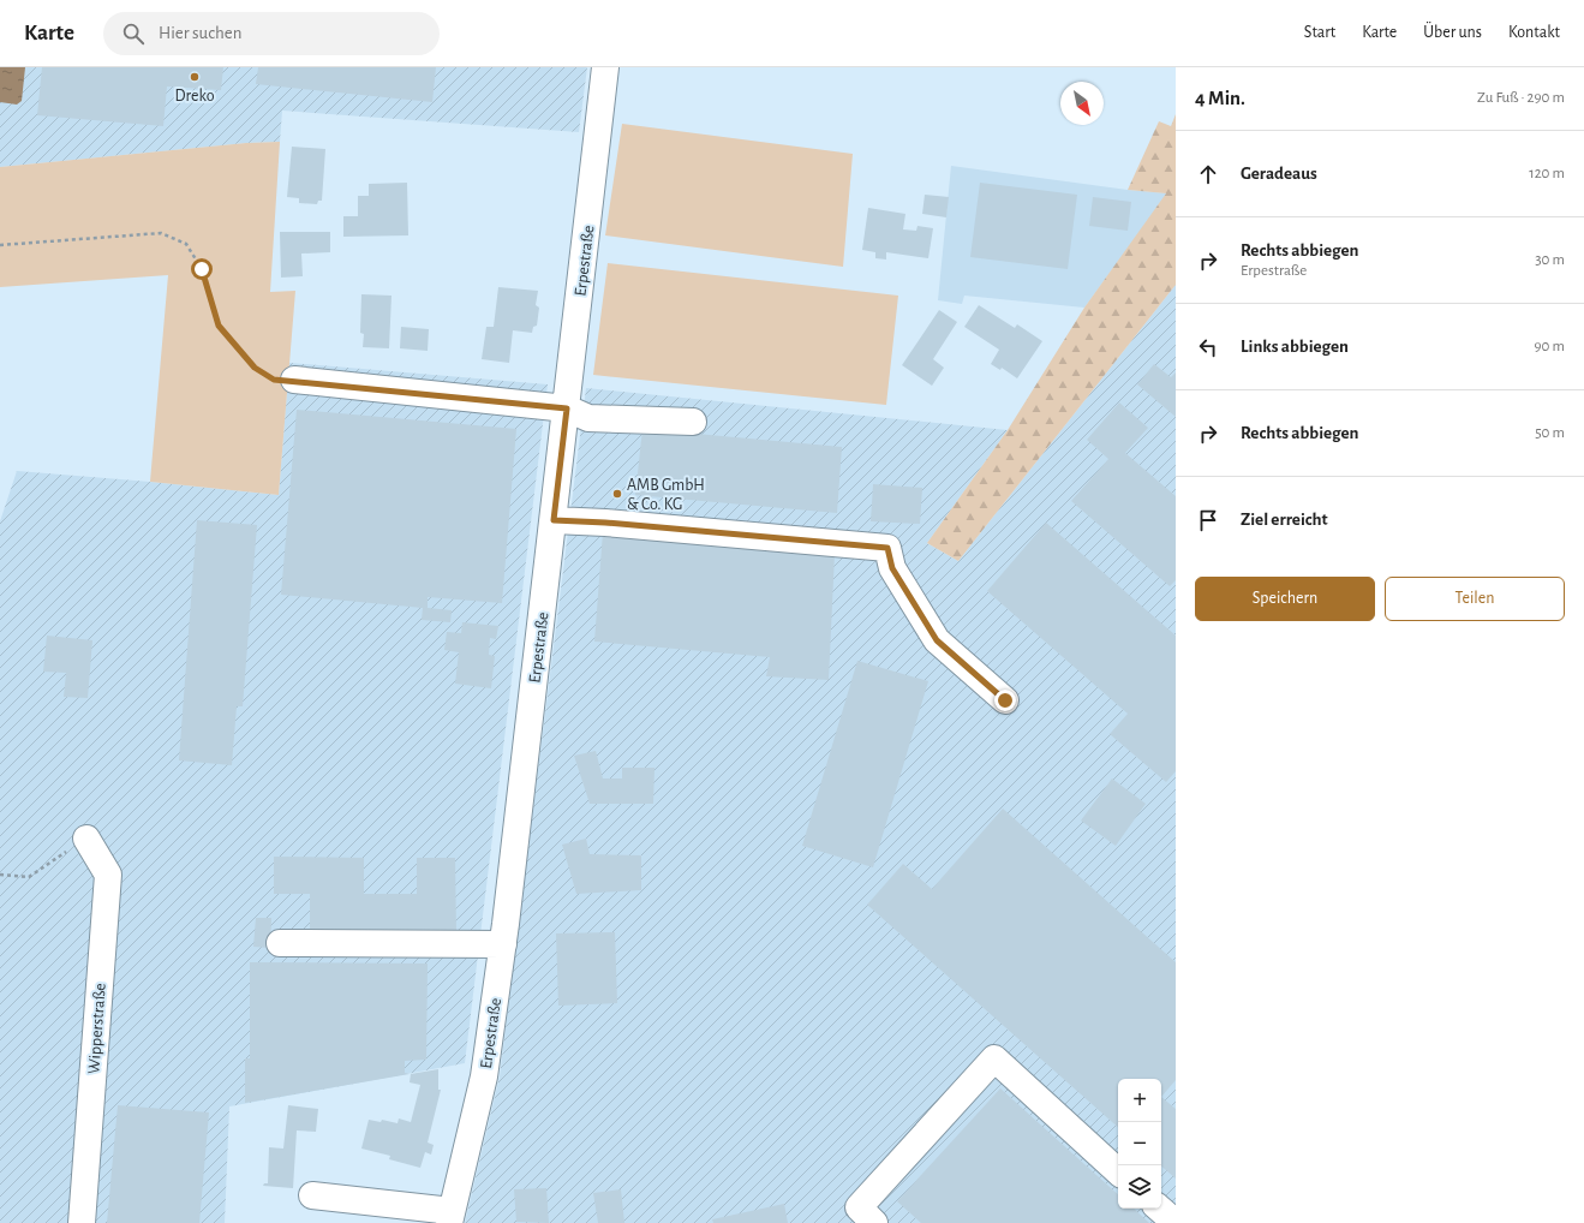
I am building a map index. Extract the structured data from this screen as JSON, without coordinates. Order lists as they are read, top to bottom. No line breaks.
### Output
{"streets":{"street":["Erpestraße","Wipperstraße"]},"places":["Dreko","AMB GmbH & Co. KG"],"north":"bottom right","page":{"header":"Karte","search":"Hier suchen","nav":["Start","Karte","Über uns","Kontakt"],"heading":["4 Min.","Zu Fuß · 290 m"],"list":[["Geradeaus","120 m"],["Rechts abbiegen","Erpestraße","30 m"],["Links abbiegen","90 m"],["Rechts abbiegen","50 m"],"Ziel erreicht"],"buttons":["Speichern","Teilen"],"map_buttons":["+","−"]}}
